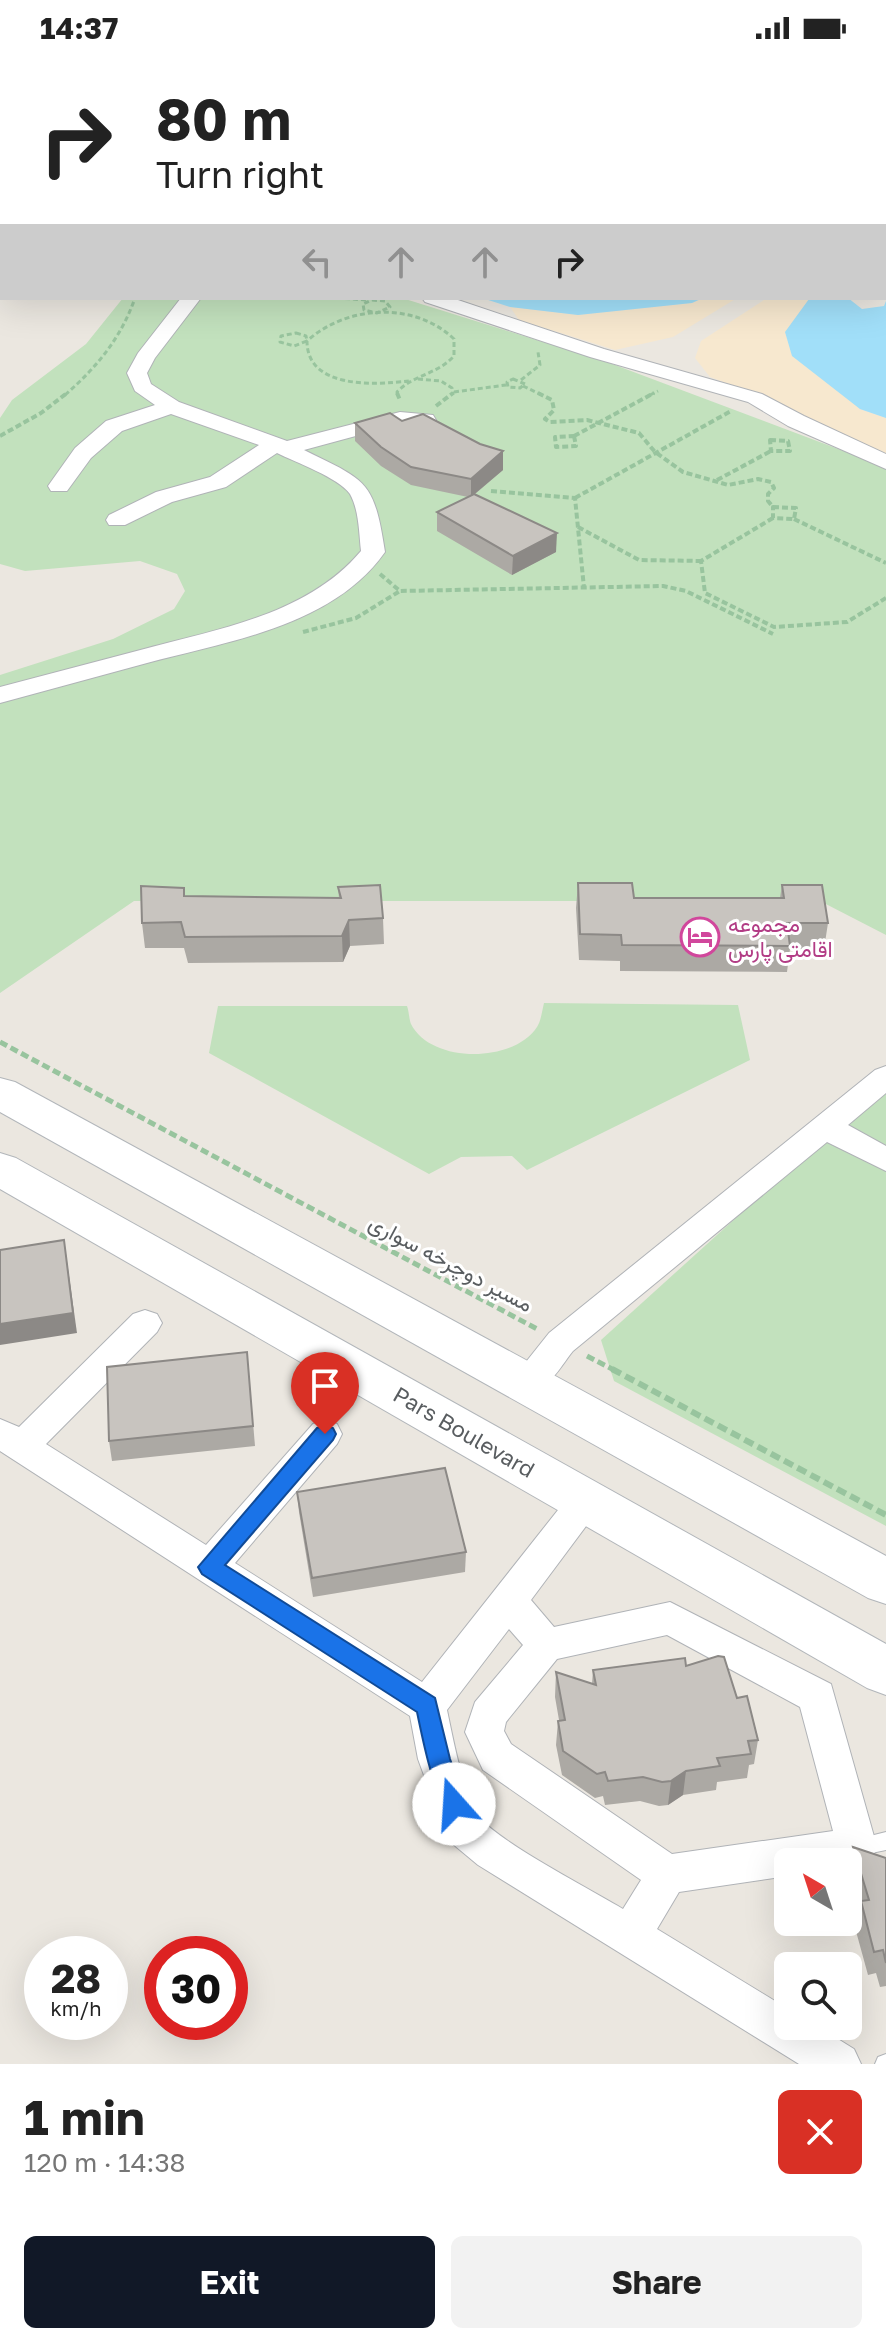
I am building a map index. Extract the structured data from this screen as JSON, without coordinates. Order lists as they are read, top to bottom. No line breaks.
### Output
{"streets":{"main road":["Pars Boulevard"],"path":["مسیر دوچرخه سواری"]},"places":{"hotel":["مجموعه اقامتی پارس"]},"north":"top left","page":{"status":"14:37","turn":["80 m","Turn right"],"speed":"28 km/h","limit":"30","heading":["1 min","120 m · 14:38"],"buttons":["Exit","Share"]}}
